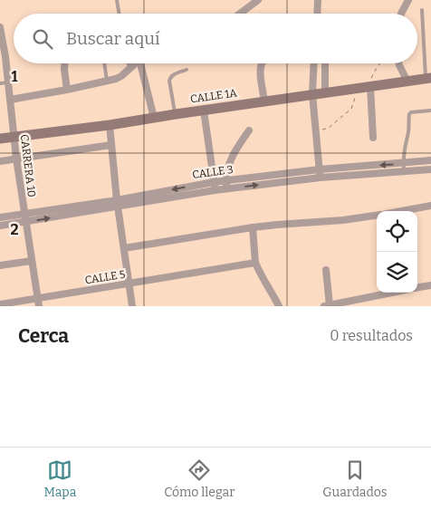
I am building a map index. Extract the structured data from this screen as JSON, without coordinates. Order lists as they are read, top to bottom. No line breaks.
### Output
{"streets":{"street":["CALLE 1A","CARRERA 10","CALLE 3","CALLE 5"]},"crossings":[["CALLE 1A","CARRERA 10"],["CARRERA 10","CALLE 3"],["CARRERA 10","CALLE 5"]],"page":{"search":"Buscar aquí","heading":["Cerca","0 resultados"],"nav":["Mapa","Cómo llegar","Guardados"]},"grid":{"rows":["1","2"]}}
